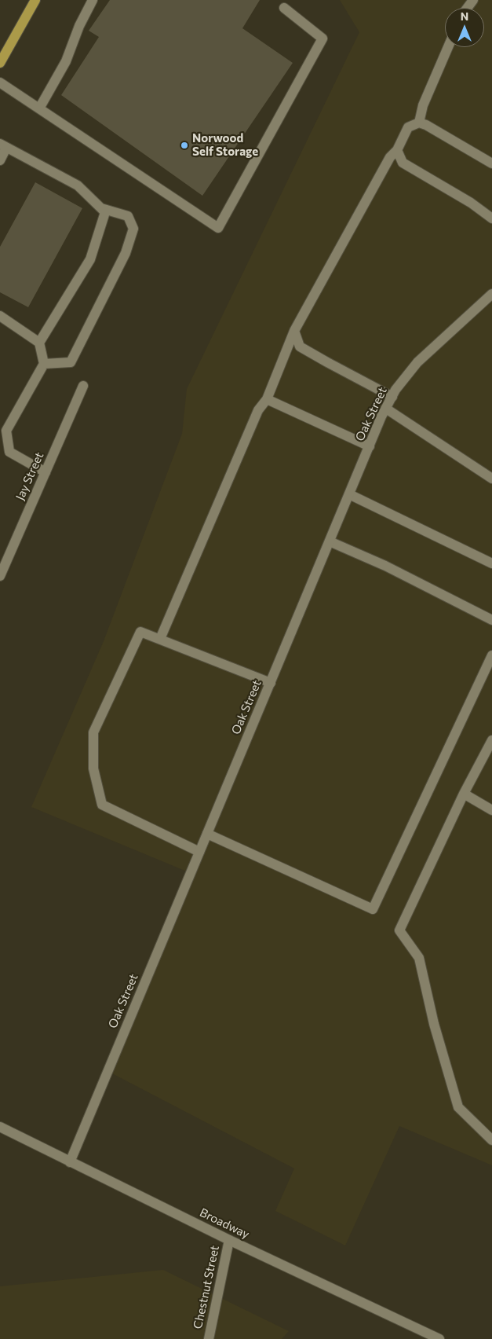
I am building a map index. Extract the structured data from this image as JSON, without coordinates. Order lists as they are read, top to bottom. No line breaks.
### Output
{"streets":{"street":["Oak Street","Jay Street","Broadway","Chestnut Street"]},"crossings":[["Oak Street","Broadway"],["Broadway","Chestnut Street"]],"places":["Norwood Self Storage"],"north":"top"}
